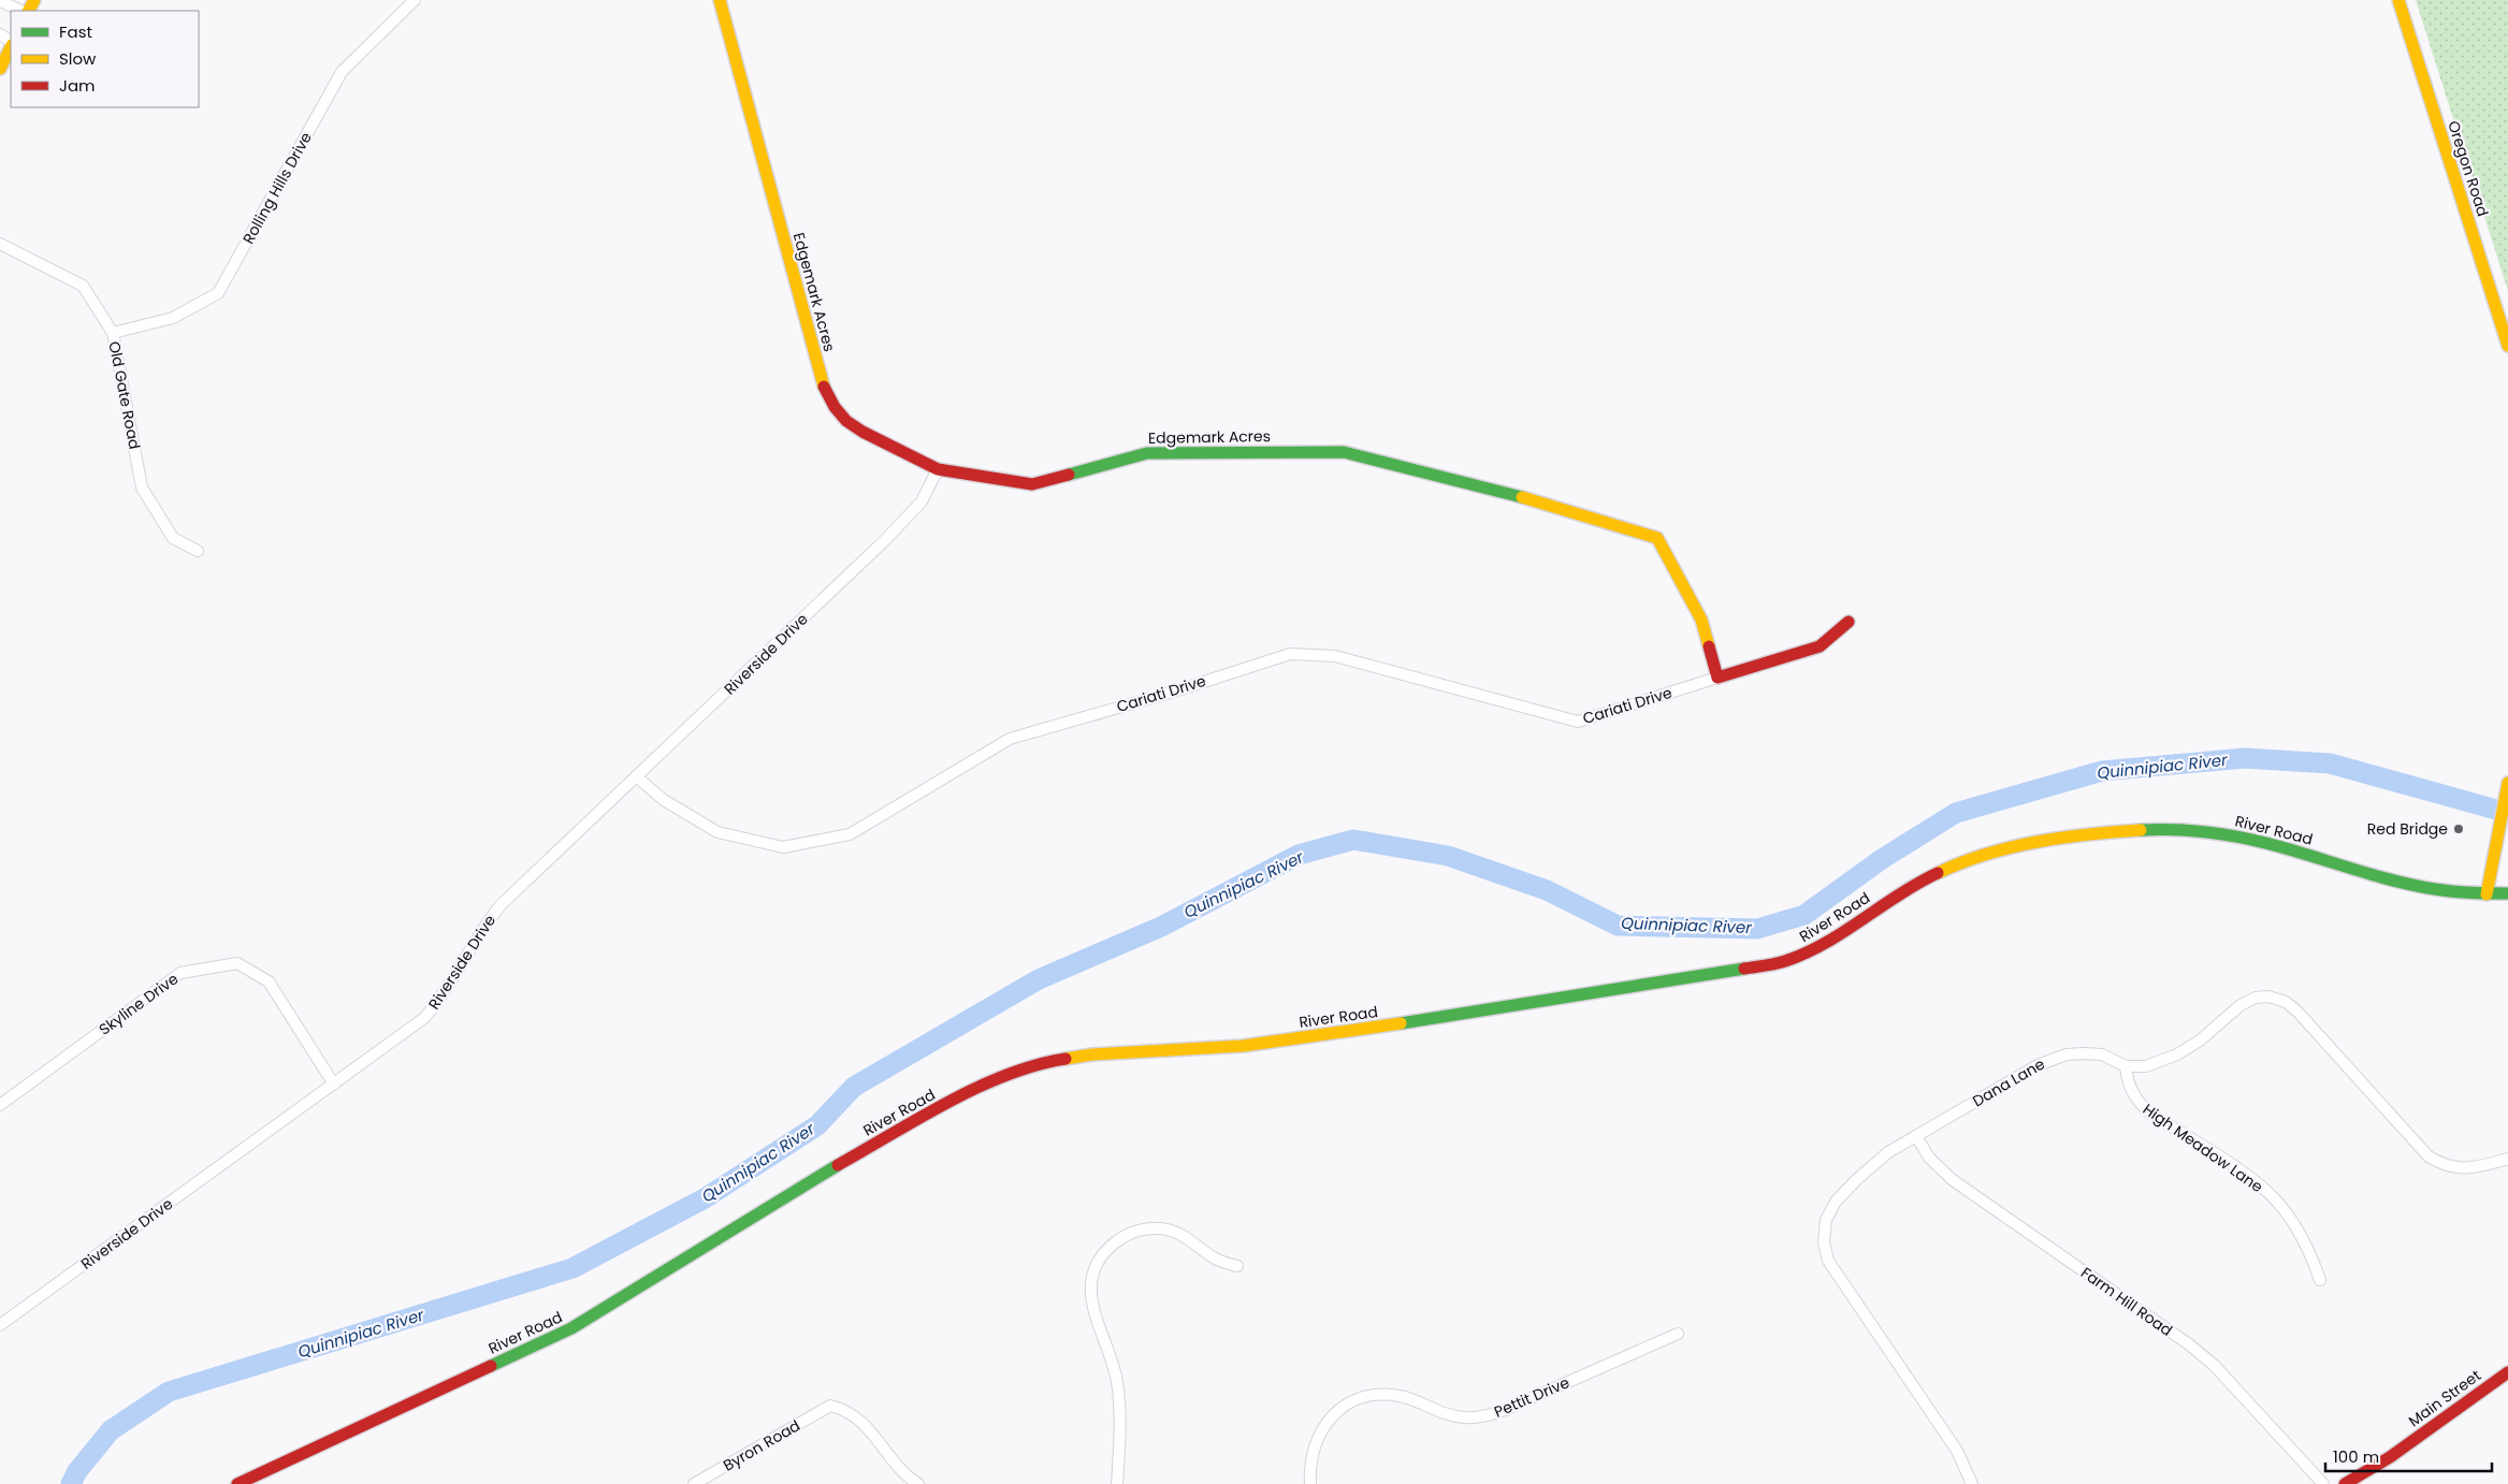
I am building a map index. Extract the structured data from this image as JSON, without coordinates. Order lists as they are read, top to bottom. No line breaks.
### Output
{"streets":{"main road":["Oregon Road","Edgemark Acres","River Road","Main Street"],"street":["Rolling Hills Drive","Old Gate Road","Riverside Drive","Cariati Drive","Skyline Drive","Dana Lane","High Meadow Lane","Farm Hill Road","Pettit Drive","Byron Road"]},"crossings":[["Rolling Hills Drive","Old Gate Road"],["Edgemark Acres","Riverside Drive"],["Edgemark Acres","Cariati Drive"],["Riverside Drive","Cariati Drive"],["Riverside Drive","Skyline Drive"],["Dana Lane","High Meadow Lane"],["Dana Lane","Farm Hill Road"]],"water":["Quinnipiac River"],"places":["Red Bridge"],"legend":["Fast","Slow","Jam"],"scale_bar":"100 m"}
